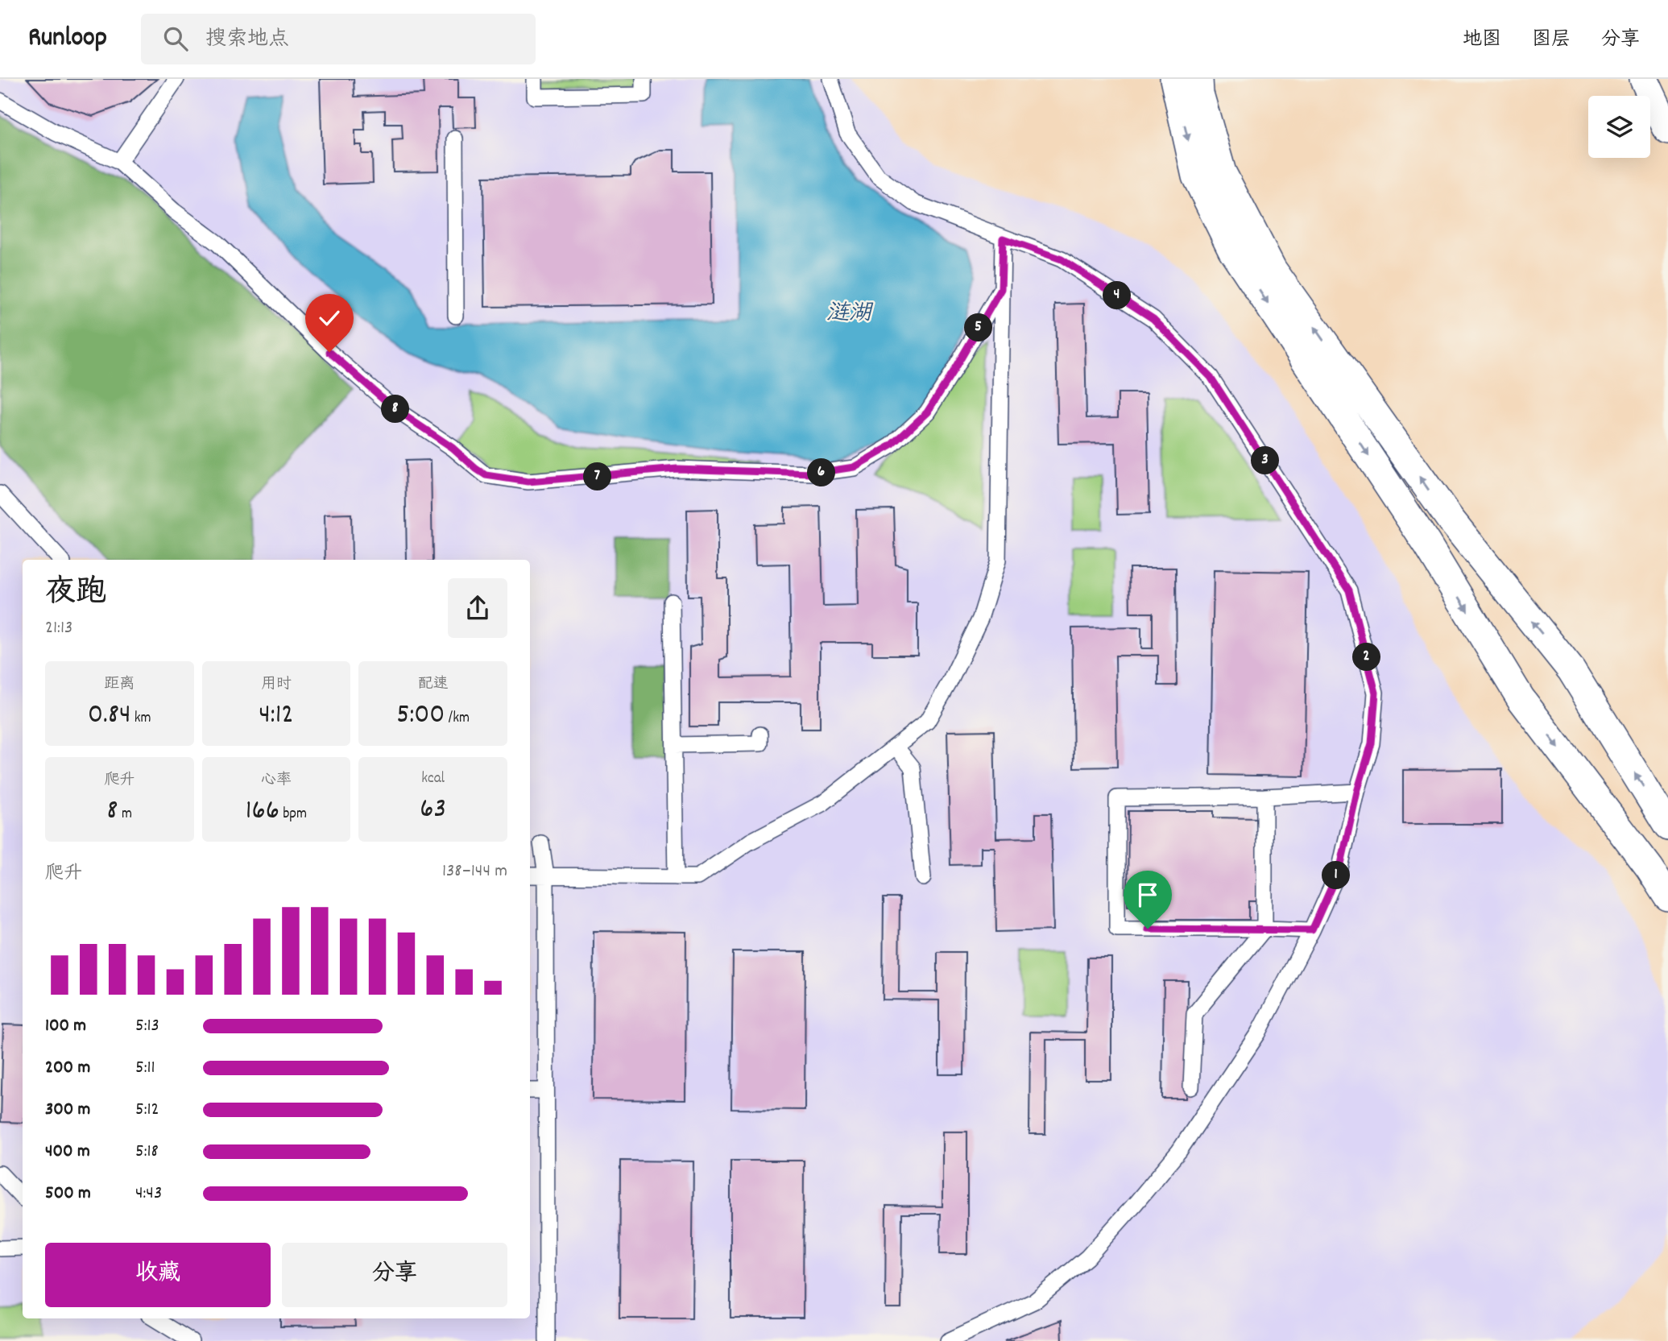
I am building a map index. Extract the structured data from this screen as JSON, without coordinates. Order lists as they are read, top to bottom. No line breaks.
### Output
{"water":["涟湖"],"page":{"header":"Runloop","search":"搜索地点","nav":["地图","图层","分享"],"pins":["4","5","8","3","6","7","2","1"],"heading":["夜跑","21:13"],"stats":[["距离","0.84 km"],["用时","4:12"],["配速","5:00 /km"],["爬升","8 m"],["心率","166 bpm"],["kcal","63"]],"chart":["爬升","138–144 m"],"list":[{"name":"100 m","note":"5:13"},{"name":"200 m","note":"5:11"},{"name":"300 m","note":"5:12"},{"name":"400 m","note":"5:18"},{"name":"500 m","note":"4:43"}],"buttons":["收藏","分享"]}}
